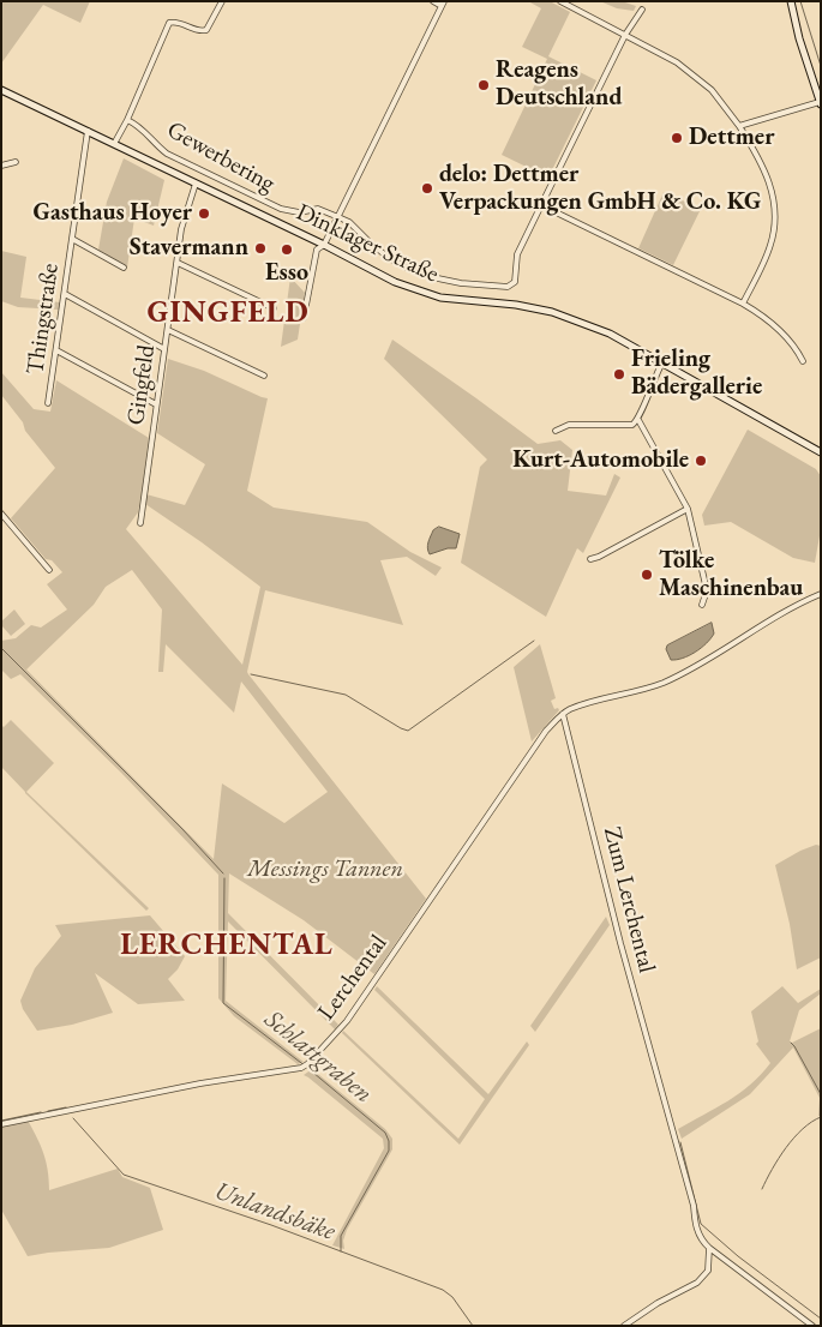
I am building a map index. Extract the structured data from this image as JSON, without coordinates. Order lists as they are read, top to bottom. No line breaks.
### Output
{"streets":{"main road":["Dinklager Straße"],"street":["Gewerbering","Thingstraße","Gingfeld","Zum Lerchental","Lerchental"]},"crossings":[["Dinklager Straße","Thingstraße"],["Dinklager Straße","Gingfeld"],["Zum Lerchental","Lerchental"]],"districts":["GINGFELD","LERCHENTAL"],"water":["Schlattgraben","Unlandsbäke"],"parks":["Messings Tannen"],"places":["Reagens Deutschland","Dettmer","delo: Dettmer Verpackungen GmbH & Co. KG","Gasthaus Hoyer","Stavermann","Esso","Frieling Bädergallerie","Kurt-Automobile","Tölke Maschinenbau"]}
